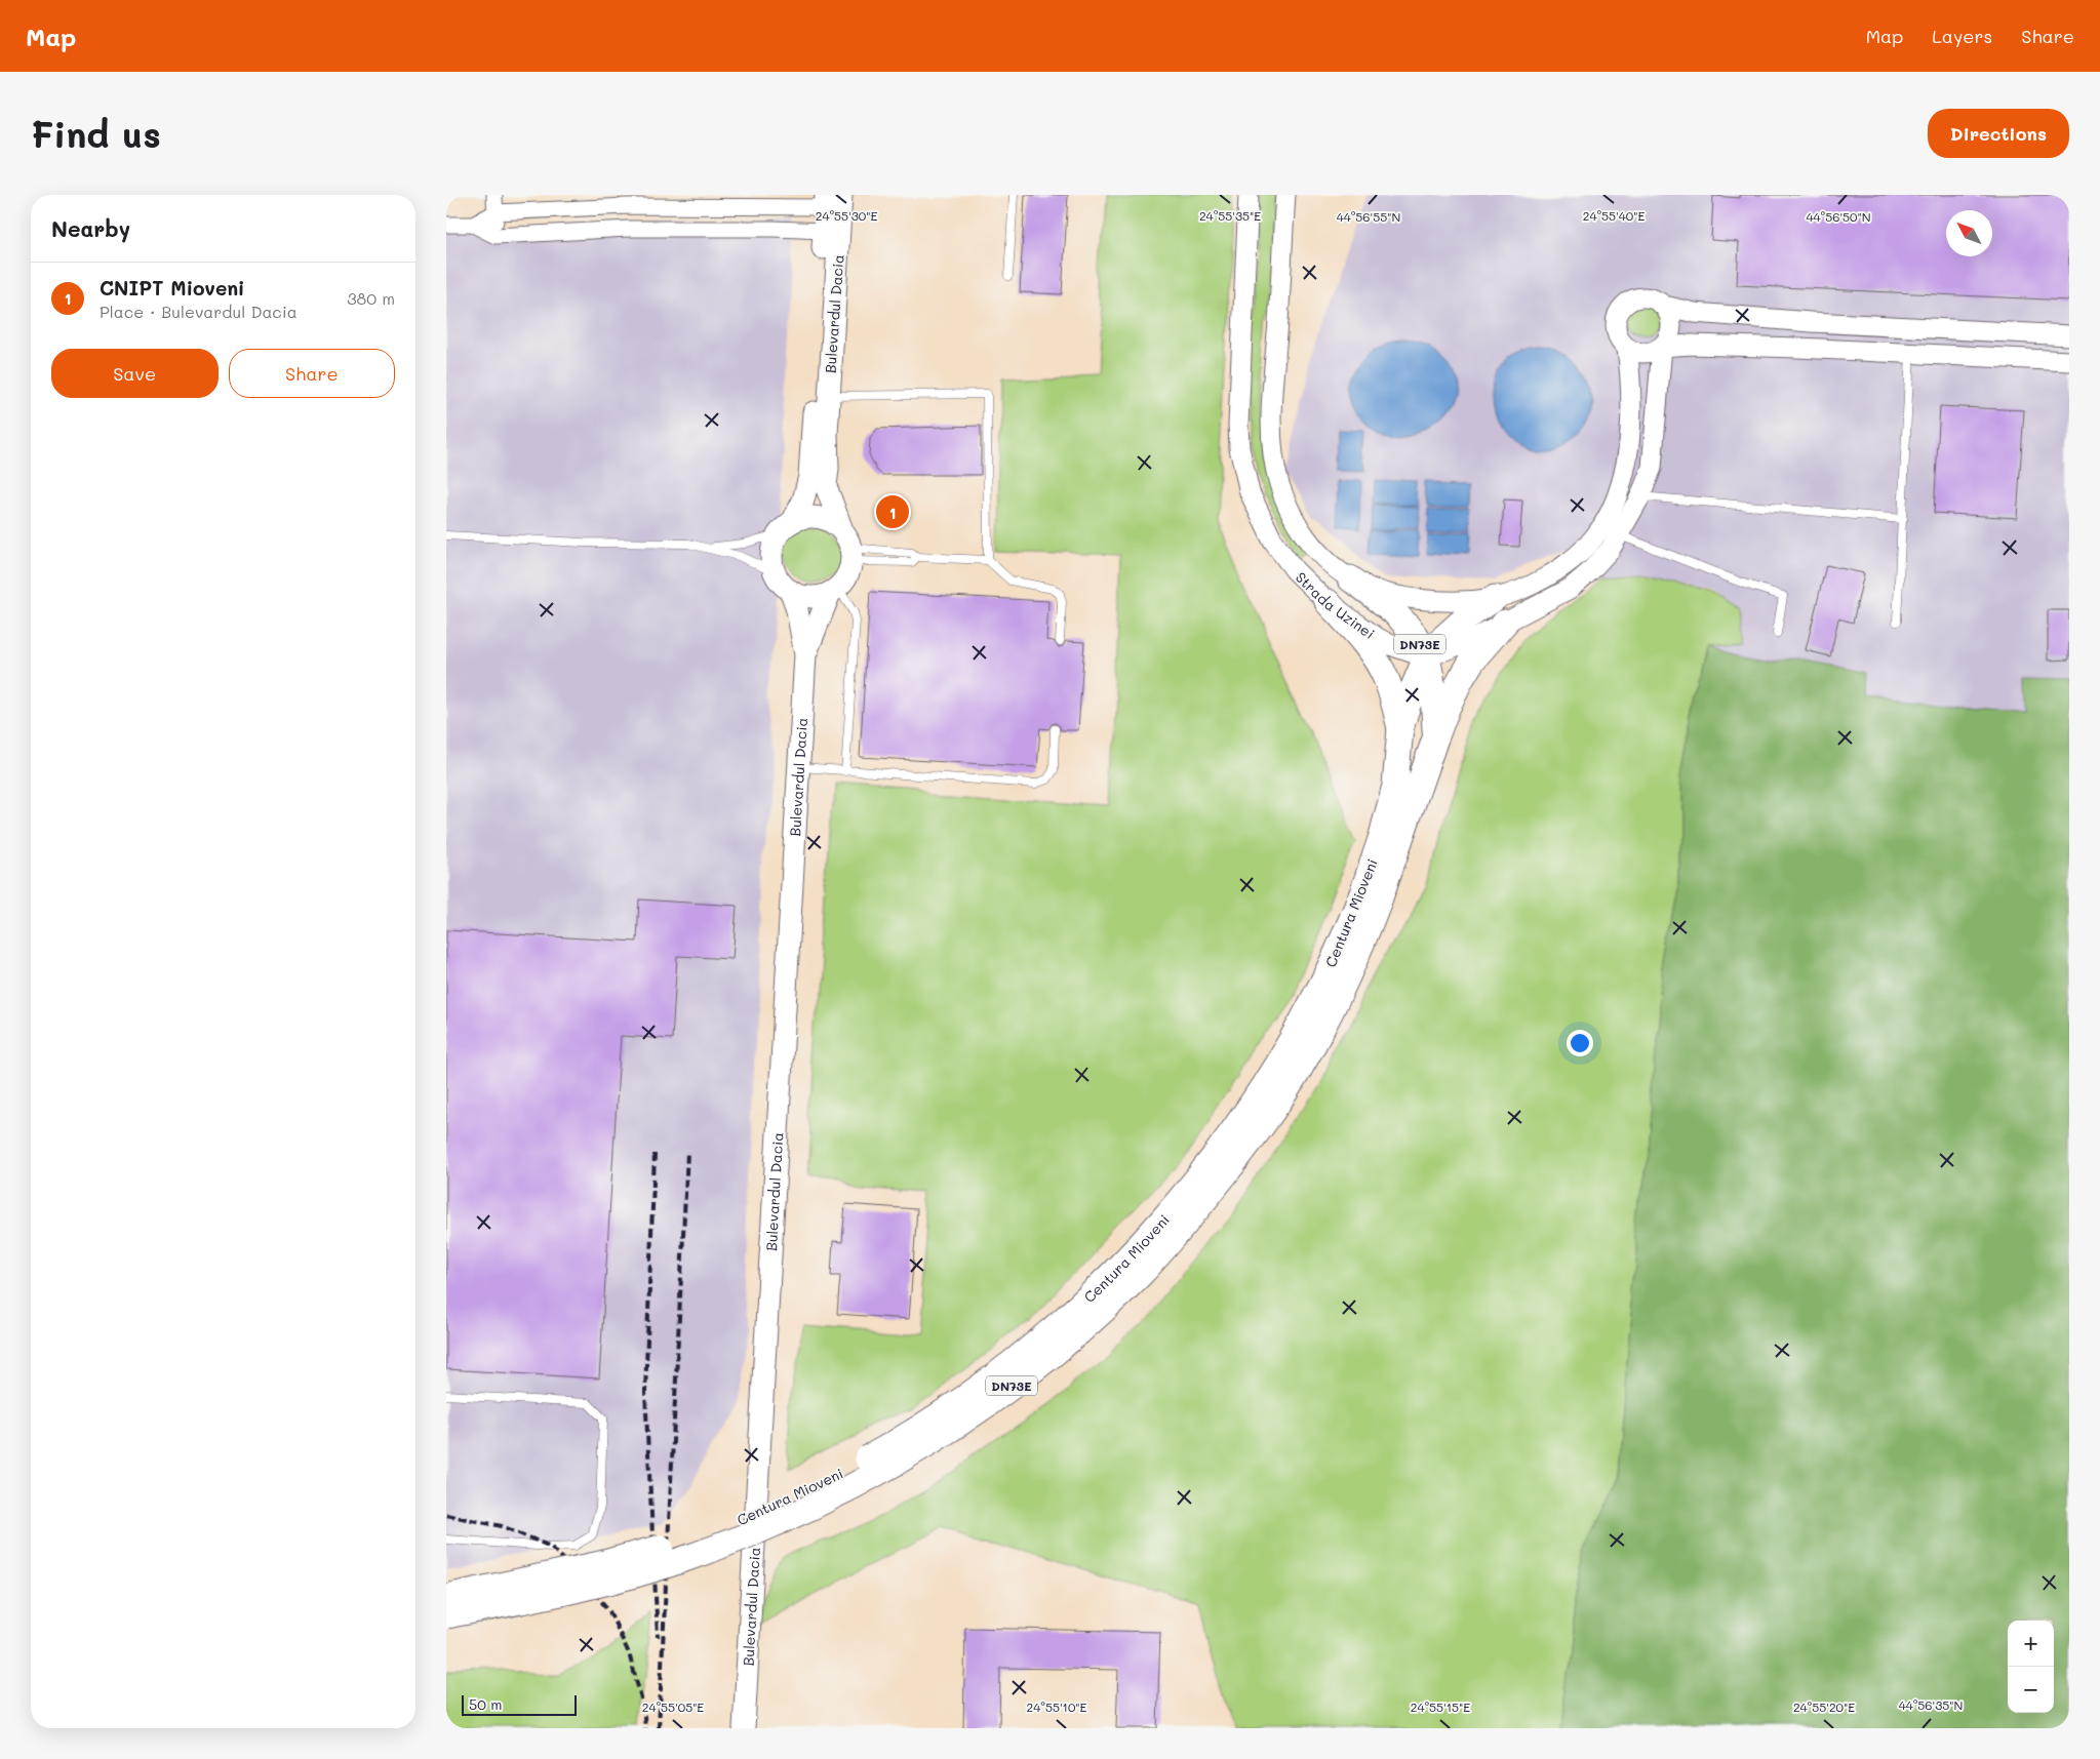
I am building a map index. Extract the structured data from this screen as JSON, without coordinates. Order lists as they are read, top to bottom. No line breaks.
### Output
{"streets":{"highway":["DN73E","Centura Mioveni"],"main road":["Bulevardul Dacia"],"street":["Strada Uzinei"]},"crossings":[["Strada Uzinei","DN73E"],["Strada Uzinei","Centura Mioveni"],["DN73E","Centura Mioveni"]],"scale_bar":"50 m","north":"top left","page":{"header":"Map","nav":["Map","Layers","Share"],"buttons":["Directions",["Save","Share"]],"title":"Find us","heading":"Nearby","list":[{"mark":"1","name":"CNIPT Mioveni","note":"Place · Bulevardul Dacia","value":"380 m"}],"pins":"1","map_buttons":["+","−"],"scale":"50 m"},"coordinates":["24°55'30\"E","24°55'35\"E","24°55'40\"E","44°56'55\"N","44°56'50\"N","44°56'35\"N","24°55'05\"E","24°55'10\"E","24°55'15\"E","24°55'20\"E"]}
